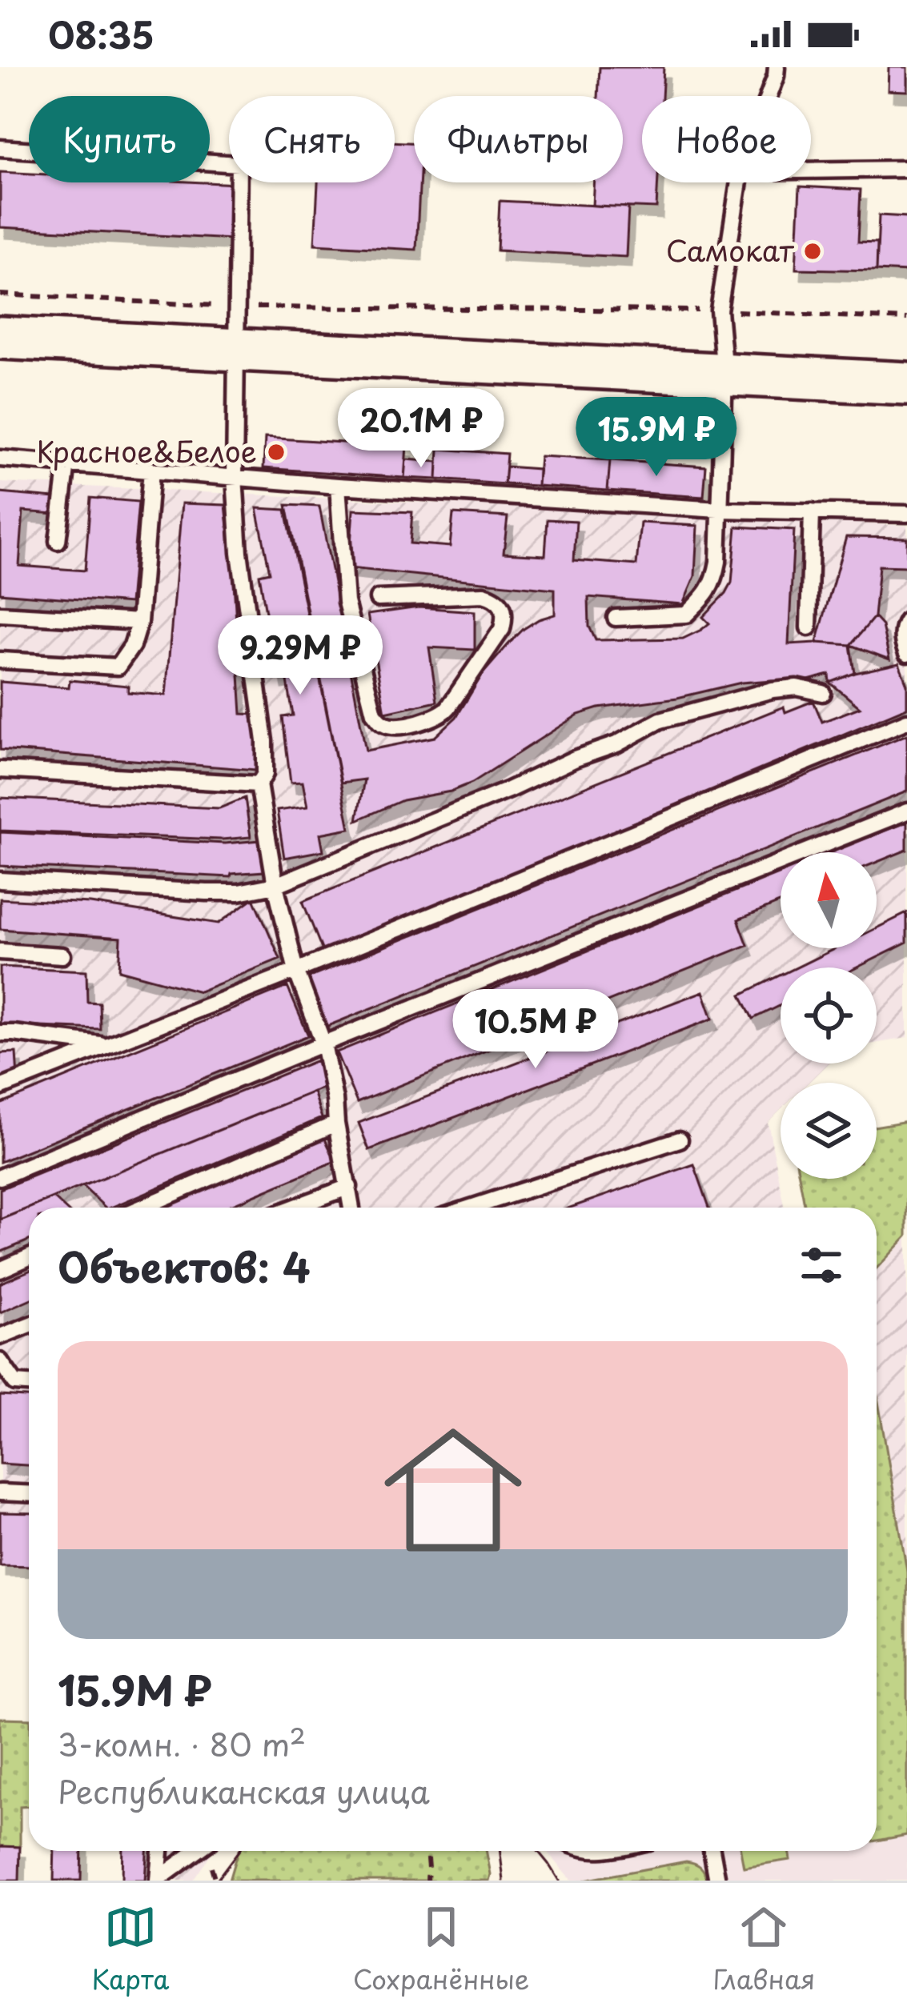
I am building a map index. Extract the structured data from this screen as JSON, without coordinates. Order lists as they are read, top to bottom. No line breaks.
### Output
{"places":["Самокат","Красное&Белое"],"north":"top","page":{"status":"08:35","chip":["Купить","Снять","Фильтры","Новое"],"price":["20.1M ₽","15.9M ₽","9.29M ₽","10.5M ₽"],"heading":"Объектов: 4","list":[{"name":"15.9M ₽","note":"3-комн. · 80 m² · Республиканская улица"}],"tabs":["Карта","Сохранённые","Главная"]}}
